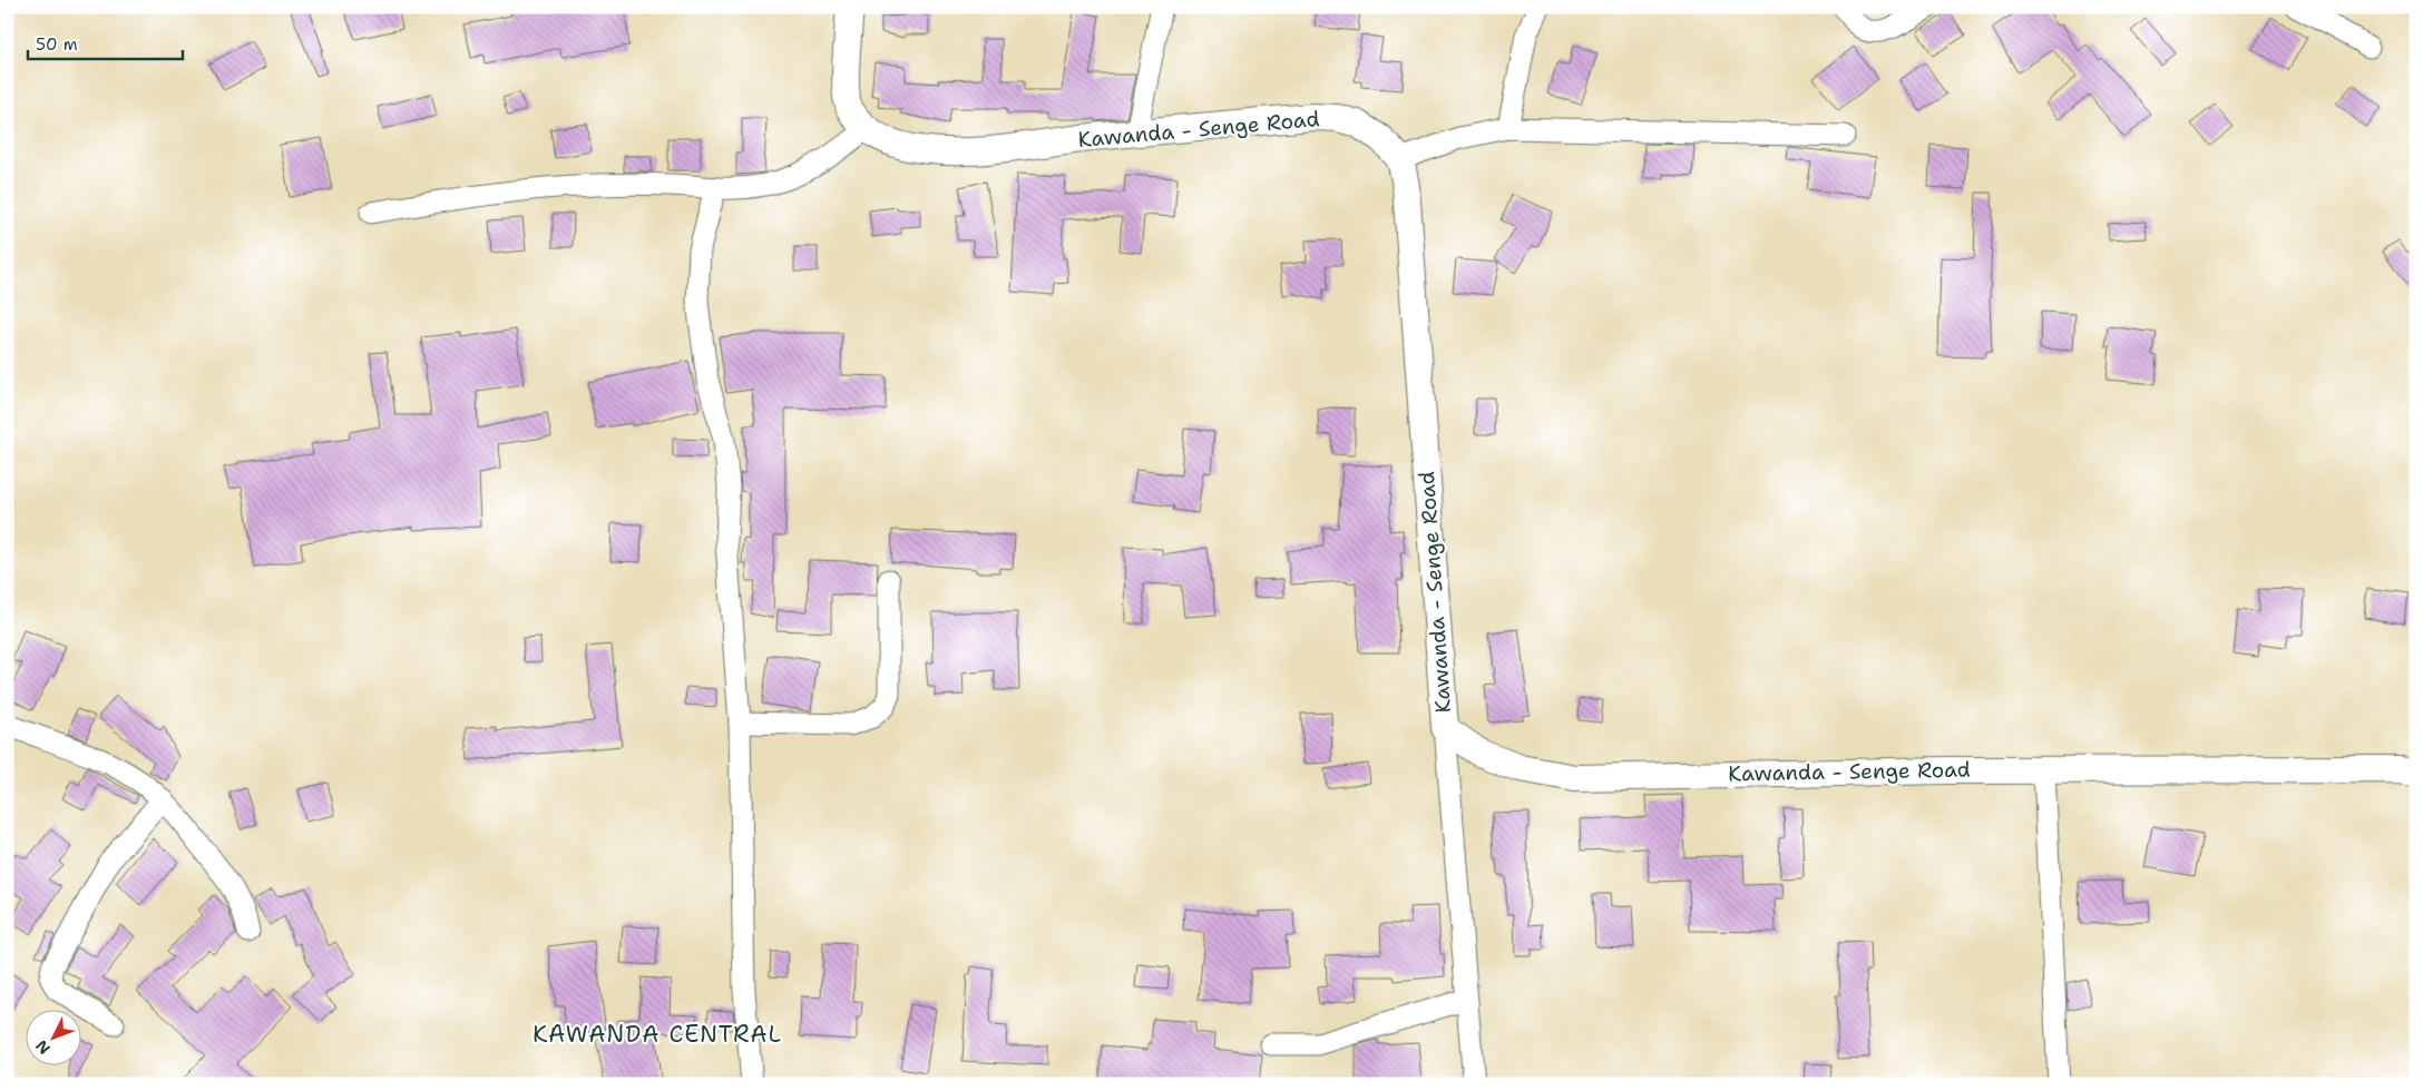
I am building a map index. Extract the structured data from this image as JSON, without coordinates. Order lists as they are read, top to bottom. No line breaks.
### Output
{"streets":{"street":["Kawanda - Senge Road"]},"districts":["KAWANDA CENTRAL"],"scale_bar":"50 m","north":"bottom left"}
